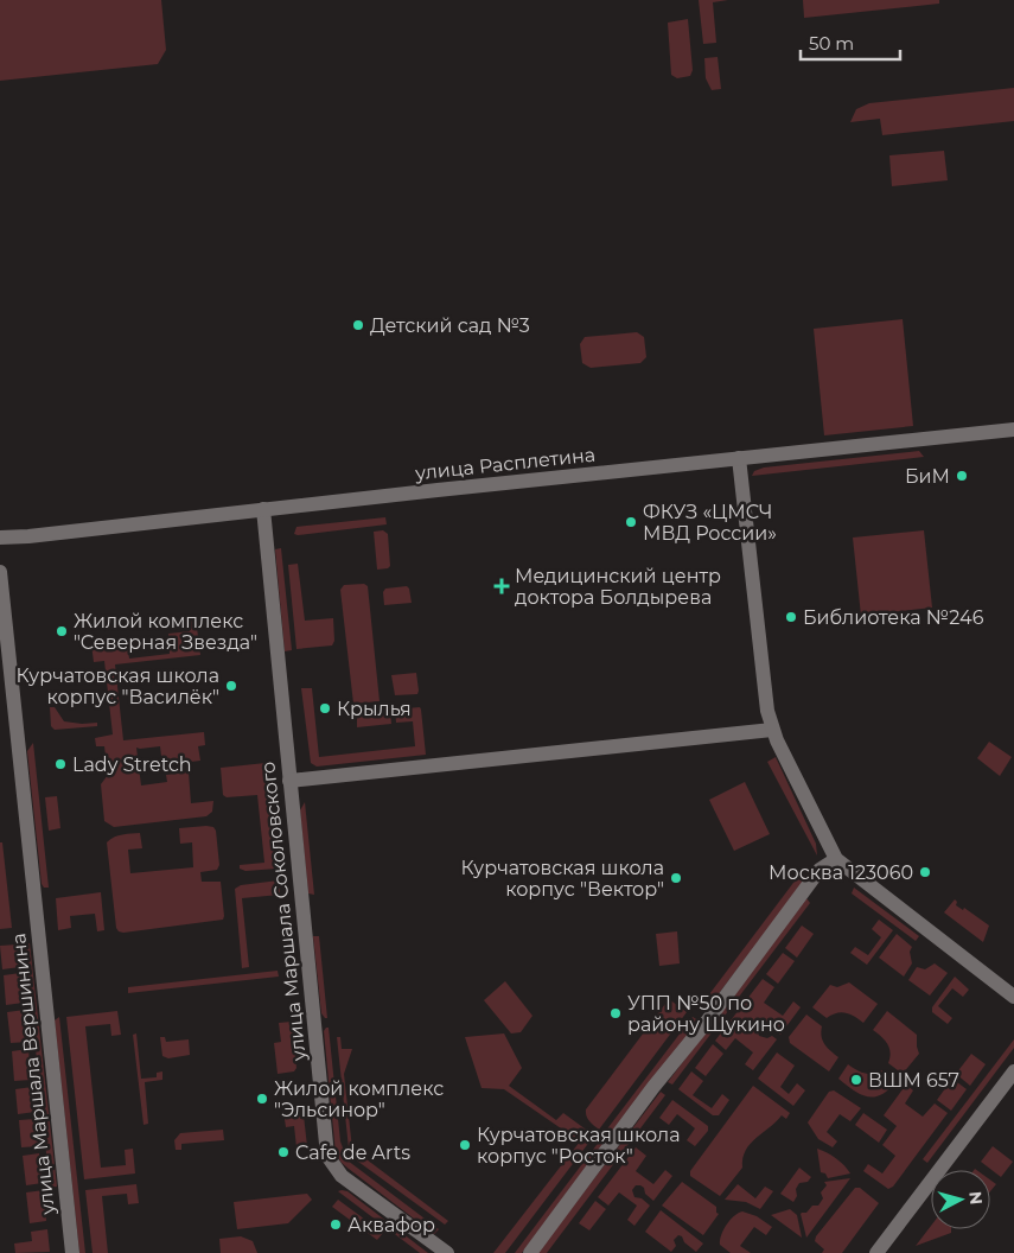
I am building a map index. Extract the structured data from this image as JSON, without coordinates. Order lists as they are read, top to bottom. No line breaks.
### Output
{"streets":{"street":["улица Расплетина","улица Маршала Соколовского","улица Маршала Вершинина"]},"crossings":[["улица Расплетина","улица Маршала Соколовского"]],"places":{"other":["Детский сад №3","БиМ","ФКУЗ «ЦМСЧ МВД России»","Библиотека №246","Жилой комплекс \"Северная Звезда\"","Курчатовская школа корпус \"Василёк\"","Крылья","Lady Stretch","Москва 123060","Курчатовская школа корпус \"Вектор\"","УПП №50 по району Щукино","ВШM 657","Жилой комплекс \"Эльсинор\"","Курчатовская школа корпус \"Росток\"","Cafe de Arts","Аквафор"],"health":["Медицинский центр доктора Болдырева"]},"scale_bar":"50 m","north":"right"}
